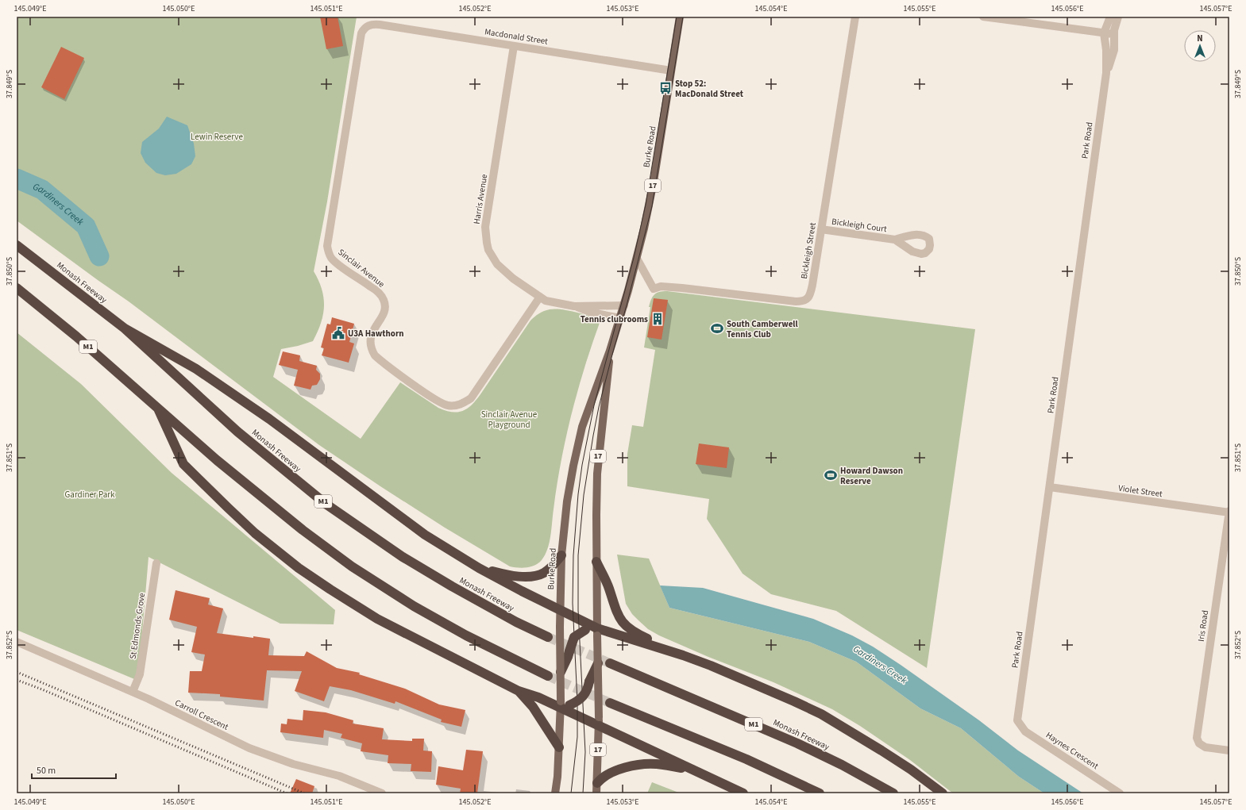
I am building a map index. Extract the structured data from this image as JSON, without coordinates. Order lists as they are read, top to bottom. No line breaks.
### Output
{"streets":{"highway":["Monash Freeway","M1"],"main road":["Burke Road","17"],"street":["Macdonald Street","Park Road","Harris Avenue","Bickleigh Court","Bickleigh Street","Sinclair Avenue","Violet Street","St Edmonds Grove","Iris Road","Carroll Crescent","Haynes Crescent"]},"crossings":[["Macdonald Street","Burke Road"],["Macdonald Street","Harris Avenue"],["Macdonald Street","Sinclair Avenue"],["Park Road","Violet Street"],["Park Road","Haynes Crescent"],["Burke Road","Harris Avenue"],["Burke Road","Bickleigh Street"],["Harris Avenue","Sinclair Avenue"],["Bickleigh Court","Bickleigh Street"],["Violet Street","Iris Road"],["St Edmonds Grove","Carroll Crescent"]],"water":["Gardiners Creek"],"parks":["Lewin Reserve","Sinclair Avenue Playground","Gardiner Park"],"places":{"bus stop":["Stop 52: MacDonald Street"],"building":["Tennis clubrooms"],"sports":["South Camberwell Tennis Club","Howard Dawson Reserve"],"public building":["U3A Hawthorn"]},"scale_bar":"50 m","north":"top","coordinates":["145.049°E","145.050°E","145.051°E","145.052°E","145.053°E","145.054°E","145.055°E","145.056°E","145.057°E","37.849°S","37.850°S","37.851°S","37.852°S"]}
